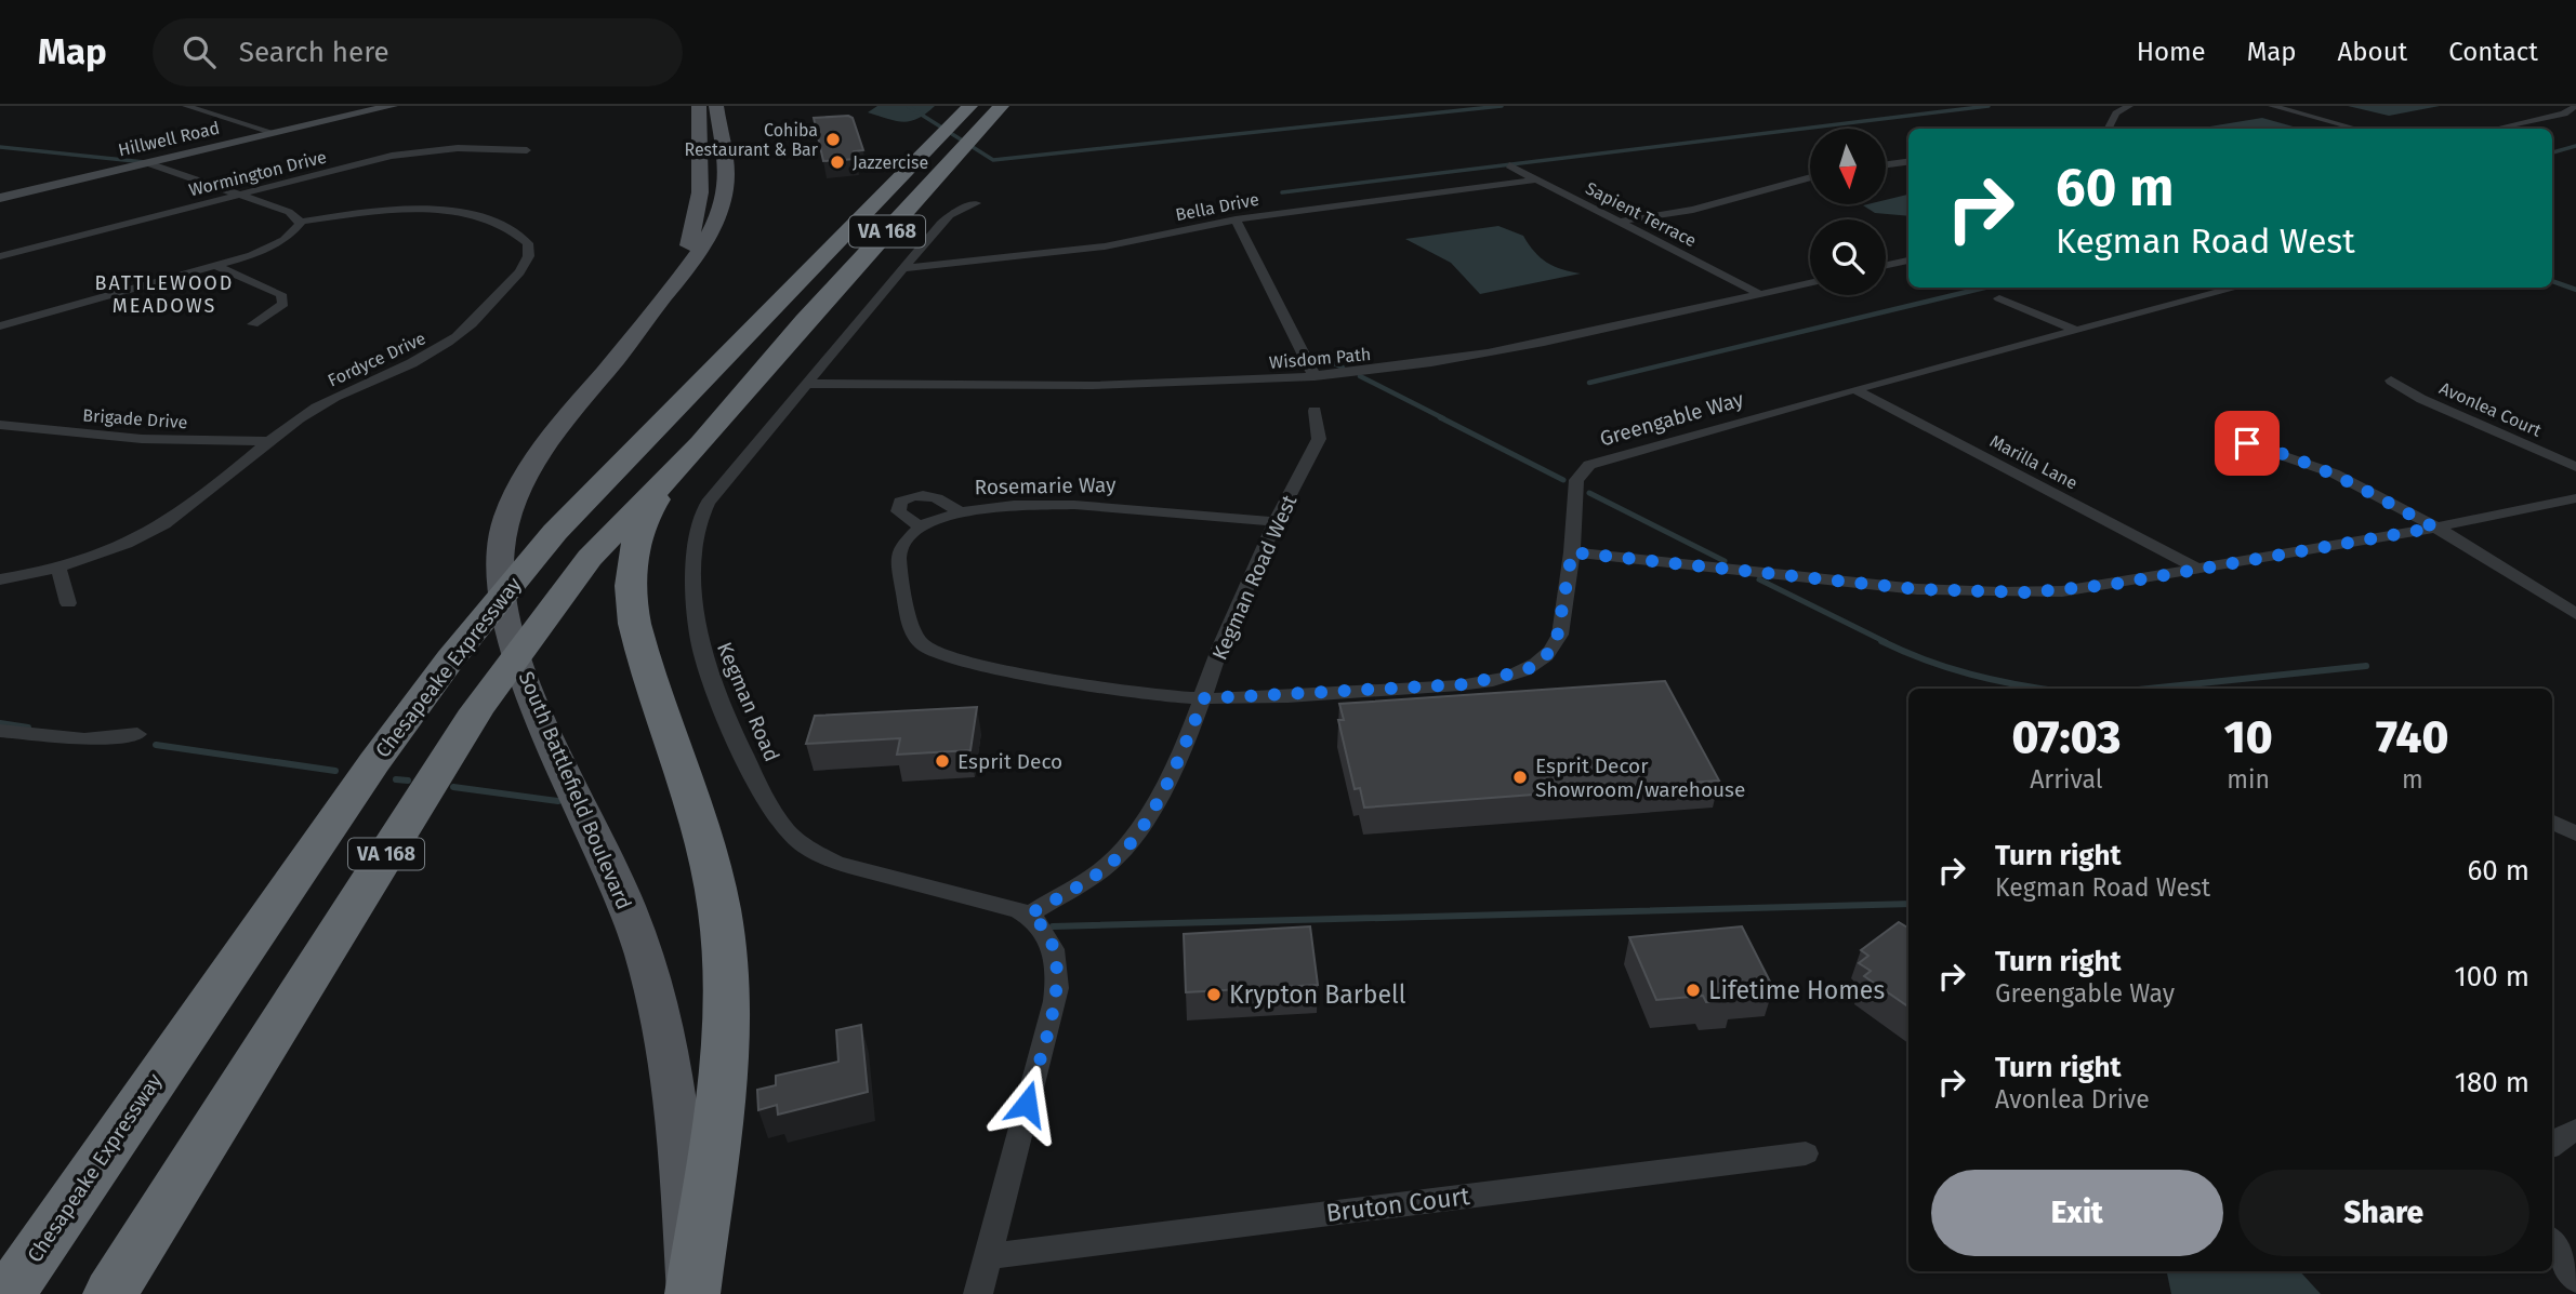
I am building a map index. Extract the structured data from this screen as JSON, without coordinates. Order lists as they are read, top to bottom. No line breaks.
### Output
{"streets":{"highway":["VA 168","Chesapeake Expressway"],"main road":["South Battlefield Boulevard"],"street":["Hillwell Road","Wormington Drive","Bella Drive","Sapient Terrace","Wisdom Path","Fordyce Drive","Avonlea Court","Brigade Drive","Greengable Way","Marilla Lane","Rosemarie Way","Kegman Road West","Kegman Road","Bruton Court"]},"crossings":[["Bella Drive","Sapient Terrace"],["Bella Drive","Kegman Road"],["Sapient Terrace","Wisdom Path"],["Wisdom Path","Kegman Road"],["Fordyce Drive","Brigade Drive"],["Greengable Way","Marilla Lane"],["Greengable Way","Kegman Road West"],["Rosemarie Way","Kegman Road West"],["Kegman Road West","Kegman Road"]],"districts":["BATTLEWOOD MEADOWS"],"places":["Cohiba Restaurant & Bar","Jazzercise","Esprit Deco","Esprit Decor Showroom/warehouse","Lifetime Homes","Krypton Barbell"],"north":"bottom","page":{"header":"Map","search":"Search here","nav":["Home","Map","About","Contact"],"turn":["60 m","Kegman Road West"],"eta":["07:03","Arrival","10","min","740","m"],"list":[{"name":"Turn right","note":"Kegman Road West","value":"60 m"},{"name":"Turn right","note":"Greengable Way","value":"100 m"},{"name":"Turn right","note":"Avonlea Drive","value":"180 m"}],"buttons":["Exit","Share"]}}
